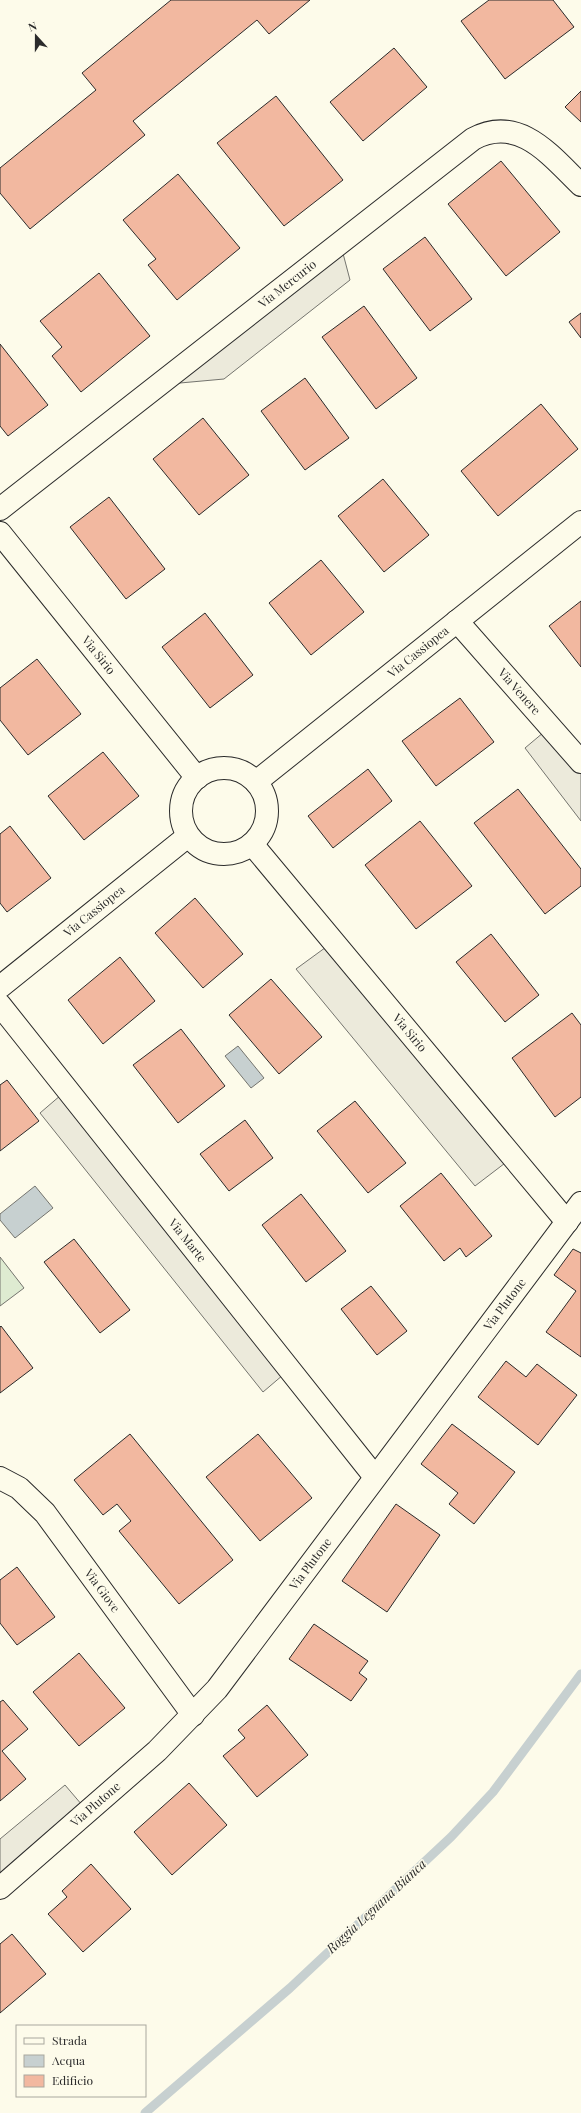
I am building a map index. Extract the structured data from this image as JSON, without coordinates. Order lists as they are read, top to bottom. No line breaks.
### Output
{"streets":{"street":["Via Mercurio","Via Cassiopea","Via Sirio","Via Venere","Via Marte","Via Plutone","Via Giove"]},"crossings":[["Via Cassiopea","Via Sirio"],["Via Cassiopea","Via Venere"],["Via Sirio","Via Plutone"],["Via Marte","Via Plutone"],["Via Plutone","Via Giove"]],"water":["Roggia Legnana Bianca"],"legend":["Strada","Acqua","Edificio"],"north":"top"}
